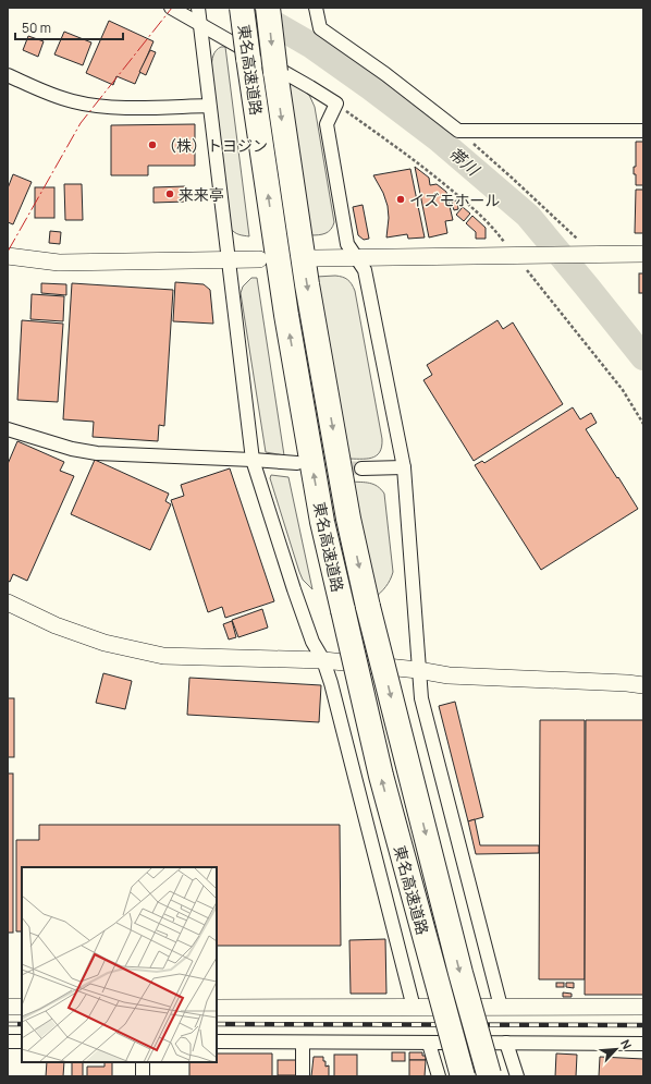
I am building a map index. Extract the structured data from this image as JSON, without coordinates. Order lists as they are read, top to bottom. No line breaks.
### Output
{"streets":{"highway":["東名高速道路"]},"water":["帯川"],"places":["（株）トヨジン","来来亭","イズモホール"],"scale_bar":"50 m","north":"top right"}
